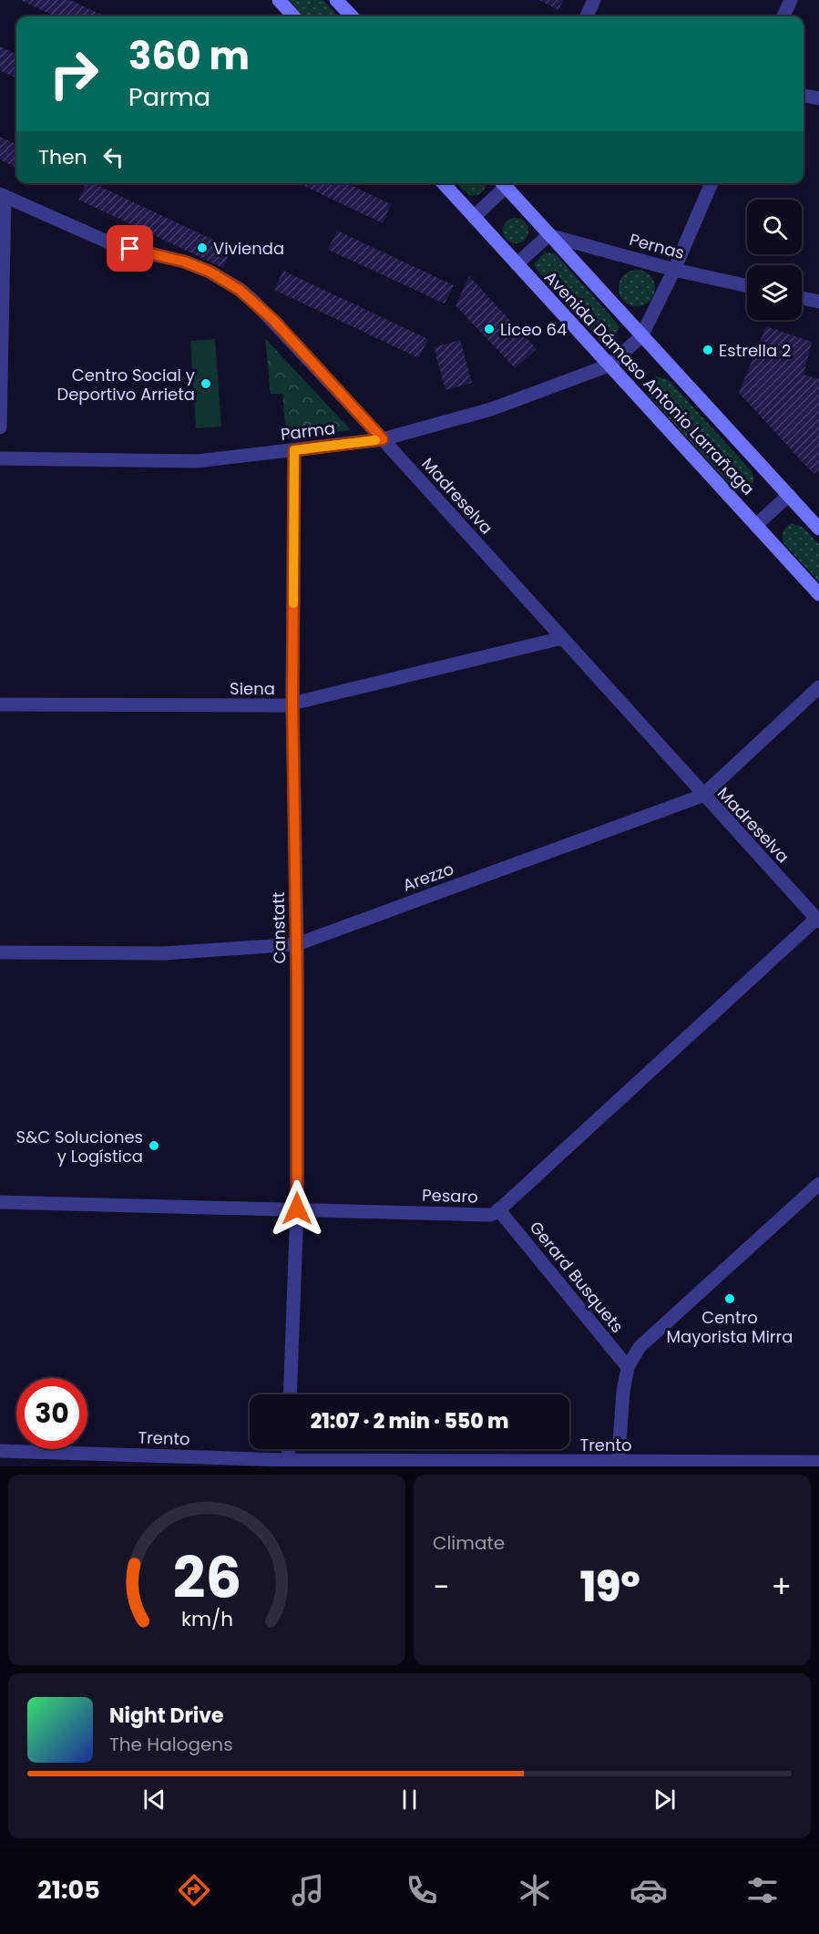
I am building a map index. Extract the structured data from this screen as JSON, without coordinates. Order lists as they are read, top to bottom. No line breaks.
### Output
{"streets":{"street":["Pernas","Avenida Dámaso Antonio Larrañaga","Parma","Madreselva","Siena","Arezzo","Canstatt","Pesaro","Gerard Busquets","Trento"]},"crossings":[["Pernas","Avenida Dámaso Antonio Larrañaga"],["Avenida Dámaso Antonio Larrañaga","Parma"],["Parma","Madreselva"],["Parma","Canstatt"],["Madreselva","Siena"],["Madreselva","Arezzo"],["Madreselva","Pesaro"],["Siena","Canstatt"],["Arezzo","Canstatt"],["Canstatt","Pesaro"],["Pesaro","Gerard Busquets"]],"places":["Vivienda","Liceo 64","Estrella 2","Centro Social y Deportivo Arrieta","S&C Soluciones y Logística","Centro Mayorista Mirra"],"page":{"turn":["360 m","Parma"],"then":"Then","limit":"30","trip":"21:07 · 2 min · 550 m","tile":"Climate","heat":["−","19°","+"],"song":["Night Drive","The Halogens"],"tabs":"21:05","gauge":["26","km/h"]}}
